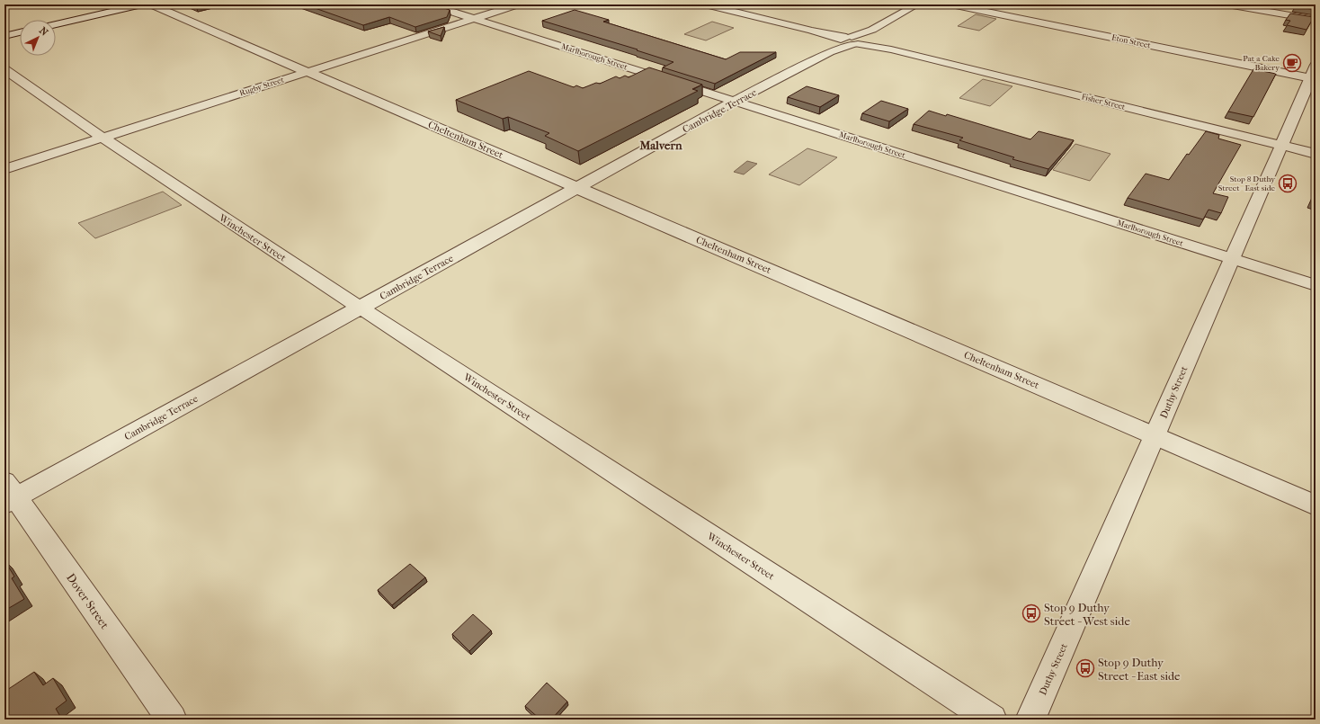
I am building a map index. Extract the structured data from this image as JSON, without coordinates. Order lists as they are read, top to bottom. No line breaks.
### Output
{"streets":{"street":["Eton Street","Marlborough Street","Rugby Street","Fisher Street","Cambridge Terrace","Cheltenham Street","Winchester Street","Duthy Street","Dover Street"]},"crossings":[["Eton Street","Duthy Street"],["Marlborough Street","Rugby Street"],["Marlborough Street","Cambridge Terrace"],["Marlborough Street","Duthy Street"],["Rugby Street","Cheltenham Street"],["Rugby Street","Winchester Street"],["Fisher Street","Cambridge Terrace"],["Fisher Street","Duthy Street"],["Cambridge Terrace","Cheltenham Street"],["Cambridge Terrace","Winchester Street"],["Cambridge Terrace","Dover Street"],["Cheltenham Street","Duthy Street"]],"districts":["Malvern"],"places":{"cafe":["Pat-a-Cake Bakery"],"bus stop":["Stop 8 Duthy Street - East side","Stop 9 Duthy Street - West side","Stop 9 Duthy Street - East side"]},"north":"top right"}
